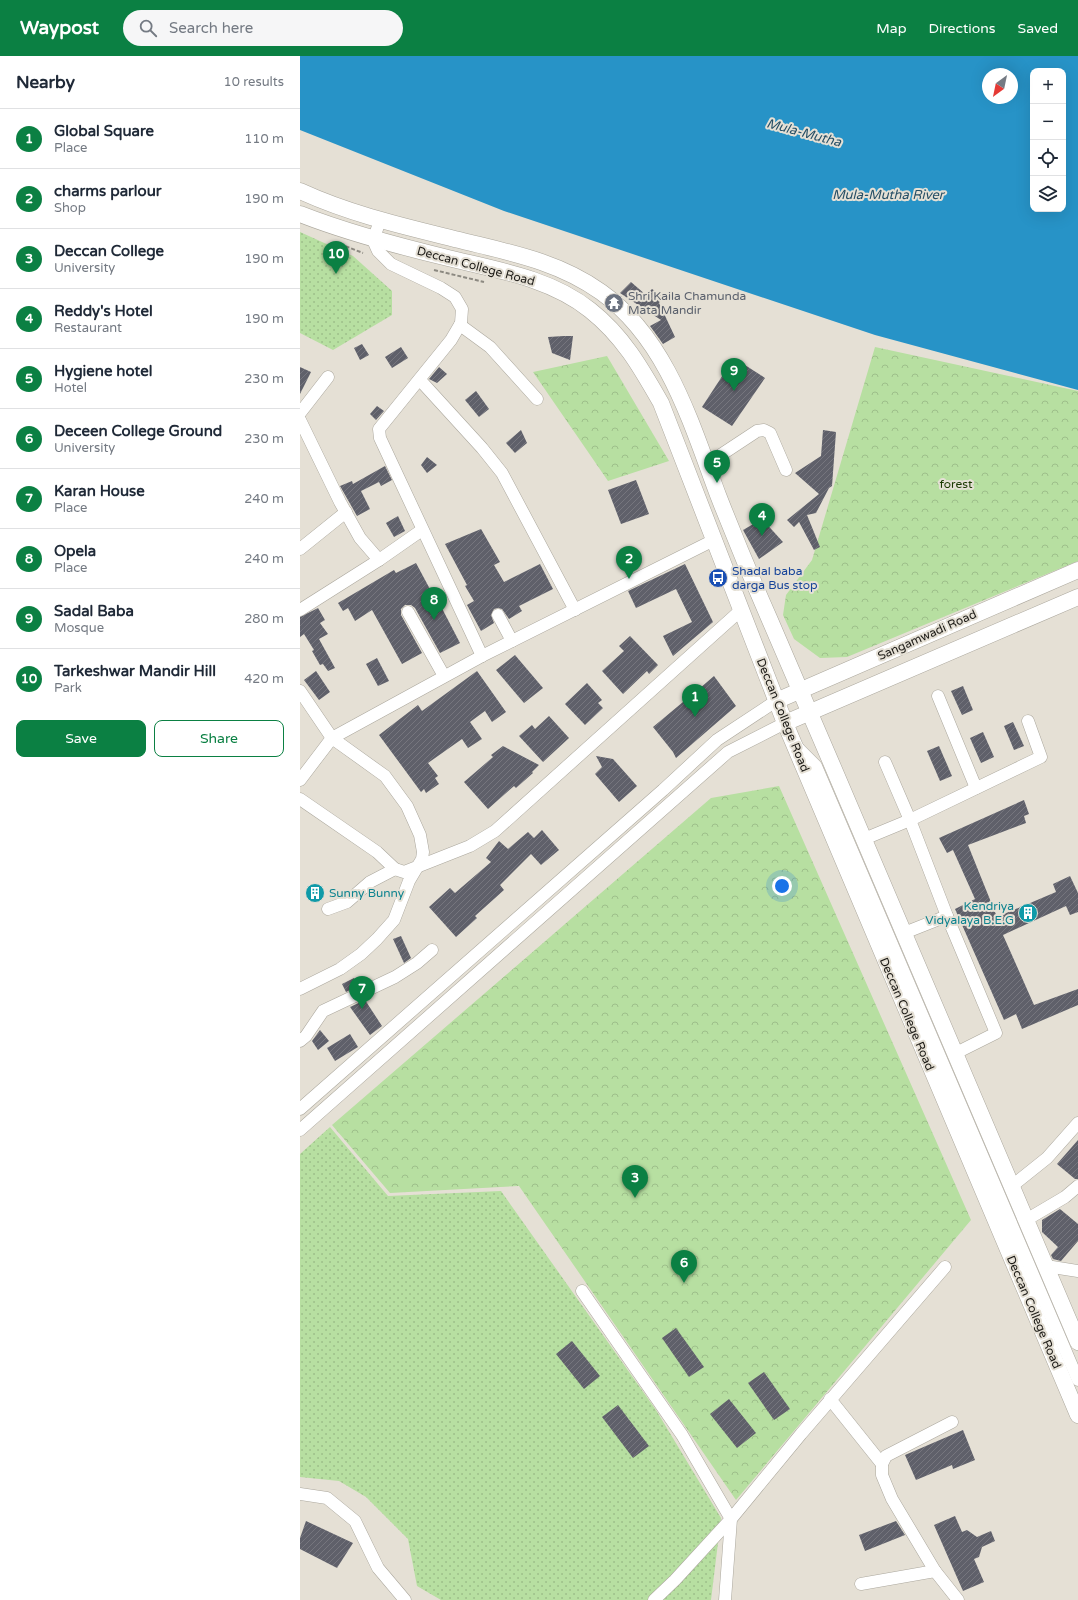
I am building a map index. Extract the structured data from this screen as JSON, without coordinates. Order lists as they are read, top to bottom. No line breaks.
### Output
{"streets":{"main road":["Deccan College Road","Sangamwadi Road"]},"crossings":[["Deccan College Road","Sangamwadi Road"]],"water":["Mula-Mutha","Mula-Mutha River"],"parks":["forest"],"places":{"temple":["Shri Kaila Chamunda Mata Mandir"],"bus stop":["Shadal baba darga Bus stop"],"building":["Sunny Bunny","Kendriya Vidyalaya B.E.G"]},"north":"bottom left","page":{"header":"Waypost","search":"Search here","nav":["Map","Directions","Saved"],"heading":["Nearby","10 results"],"map_buttons":["+","−"],"list":[{"mark":"1","name":"Global Square","note":"Place","value":"110 m"},{"mark":"2","name":"charms parlour","note":"Shop","value":"190 m"},{"mark":"3","name":"Deccan College","note":"University","value":"190 m"},{"mark":"4","name":"Reddy's Hotel","note":"Restaurant","value":"190 m"},{"mark":"5","name":"Hygiene hotel","note":"Hotel","value":"230 m"},{"mark":"6","name":"Deceen College Ground","note":"University","value":"230 m"},{"mark":"7","name":"Karan House","note":"Place","value":"240 m"},{"mark":"8","name":"Opela","note":"Place","value":"240 m"},{"mark":"9","name":"Sadal Baba","note":"Mosque","value":"280 m"},{"mark":"10","name":"Tarkeshwar Mandir Hill","note":"Park","value":"420 m"}],"pins":["10","9","5","4","2","8","1","7","3","6"],"buttons":["Save","Share"]}}
